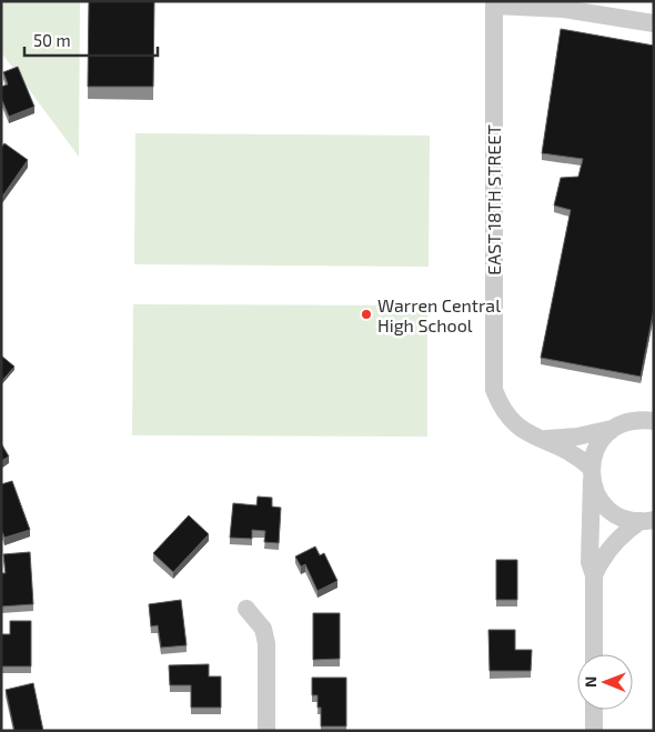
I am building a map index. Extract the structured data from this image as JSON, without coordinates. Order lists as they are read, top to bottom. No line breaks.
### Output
{"streets":{"street":["EAST 18TH STREET"]},"places":["Warren Central High School"],"scale_bar":"50 m","north":"left"}
